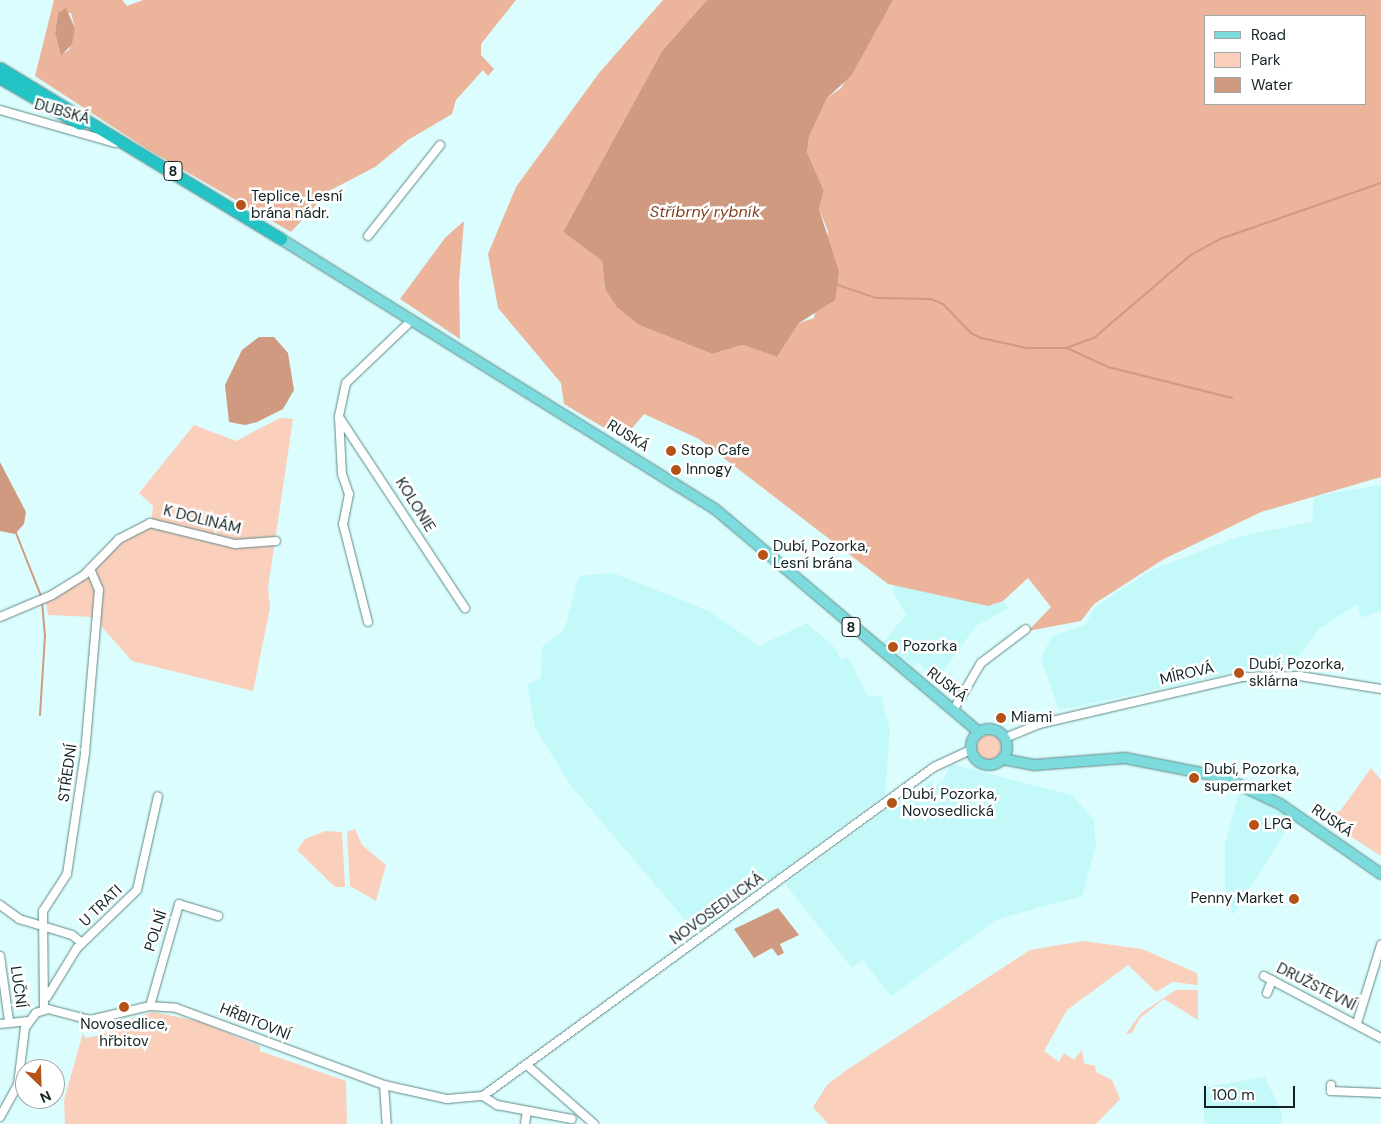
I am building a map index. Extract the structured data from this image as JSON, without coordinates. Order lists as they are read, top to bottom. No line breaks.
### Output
{"streets":{"highway":["8"],"main road":["RUSKÁ"],"street":["DUBSKÁ","KOLONIE","K DOLINÁM","MÍROVÁ","STŘEDNÍ","U TRATI","NOVOSEDLICKÁ","POLNÍ","LUČNÍ","DRUŽSTEVNÍ","HŘBITOVNÍ"]},"crossings":[["DUBSKÁ","8"],["8","RUSKÁ"],["RUSKÁ","MÍROVÁ"],["RUSKÁ","NOVOSEDLICKÁ"],["K DOLINÁM","STŘEDNÍ"],["MÍROVÁ","NOVOSEDLICKÁ"],["STŘEDNÍ","U TRATI"],["STŘEDNÍ","HŘBITOVNÍ"],["NOVOSEDLICKÁ","HŘBITOVNÍ"],["POLNÍ","HŘBITOVNÍ"]],"water":["Stříbrný rybník"],"places":["Teplice, Lesní brána nádr.","Stop Cafe","Innogy","Dubí, Pozorka, Lesní brána","Pozorka","Dubí, Pozorka, sklárna","Miami","Dubí, Pozorka, supermarket","Dubí, Pozorka, Novosedlická","LPG","Penny Market","Novosedlice, hřbitov"],"legend":["Road","Park","Water"],"scale_bar":"100 m","north":"bottom right"}
